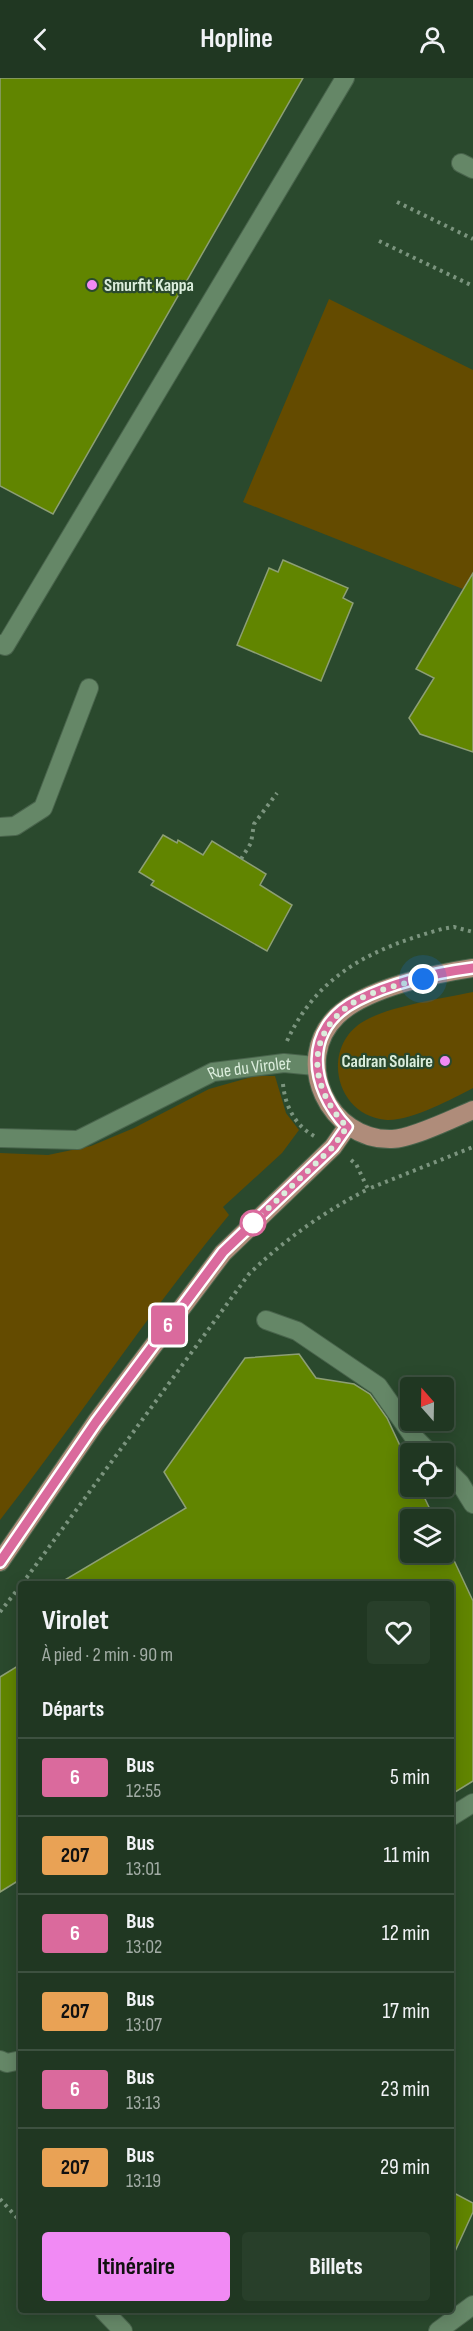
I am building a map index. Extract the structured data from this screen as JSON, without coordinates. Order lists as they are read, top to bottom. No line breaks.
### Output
{"streets":{"street":["Rue du Virolet"]},"places":["Smurfit Kappa","Cadran Solaire"],"lines":["bus line 6"],"north":"top","page":{"header":"Hopline","on_map":"6","heading":[["Virolet","À pied · 2 min · 90 m"],"Départs"],"list":[{"mark":"6","name":"Bus","note":"12:55","value":"5 min"},{"mark":"207","name":"Bus","note":"13:01","value":"11 min"},{"mark":"6","name":"Bus","note":"13:02","value":"12 min"},{"mark":"207","name":"Bus","note":"13:07","value":"17 min"},{"mark":"6","name":"Bus","note":"13:13","value":"23 min"},{"mark":"207","name":"Bus","note":"13:19","value":"29 min"}],"buttons":["Itinéraire","Billets"]}}
